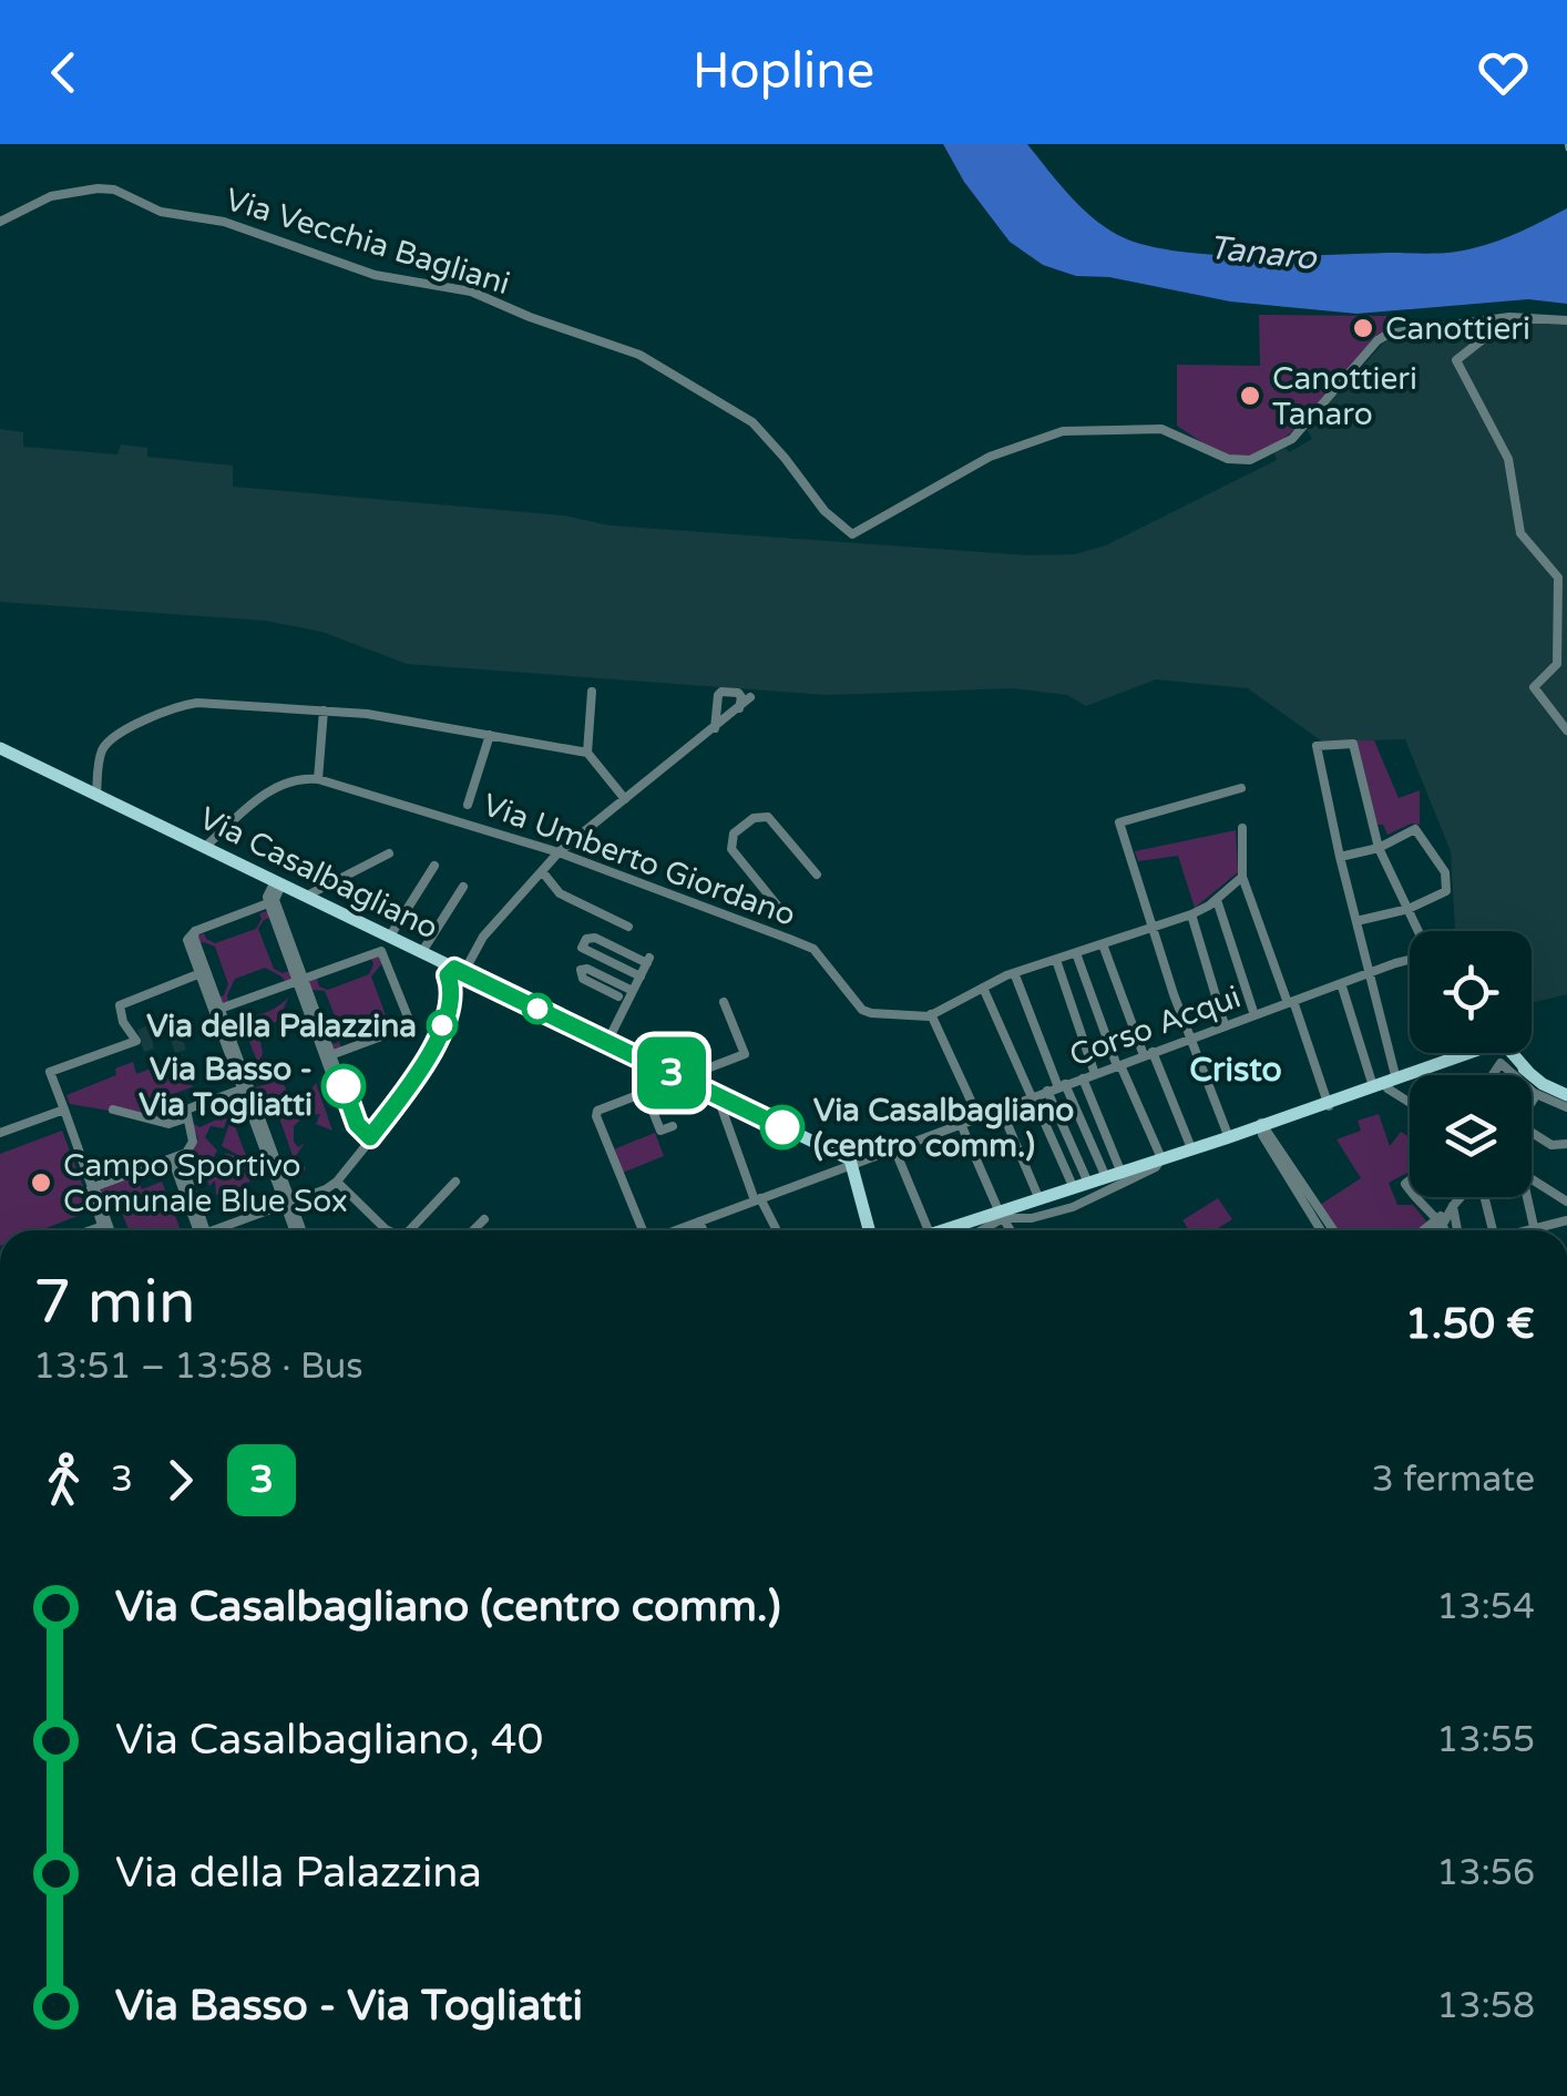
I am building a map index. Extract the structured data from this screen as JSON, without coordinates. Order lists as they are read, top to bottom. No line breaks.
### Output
{"streets":{"main road":["Via Casalbagliano"],"street":["Via Vecchia Bagliani","Via Umberto Giordano","Corso Acqui"]},"crossings":[["Via Casalbagliano","Corso Acqui"]],"districts":["Cristo"],"water":["Tanaro"],"places":["Canottieri","Canottieri Tanaro","Via della Palazzina","Via Basso - Via Togliatti","Via Casalbagliano (centro comm.)","Campo Sportivo Comunale Blue Sox"],"lines":["bus line 3"],"page":{"header":"Hopline","on_map":"3","heading":["7 min","13:51 – 13:58 · Bus","1.50 €"],"legs":["3","3","3 fermate"],"list":[{"name":"Via Casalbagliano (centro comm.)","value":"13:54"},{"name":"Via Casalbagliano, 40","value":"13:55"},{"name":"Via della Palazzina","value":"13:56"},{"name":"Via Basso - Via Togliatti","value":"13:58"}]}}
